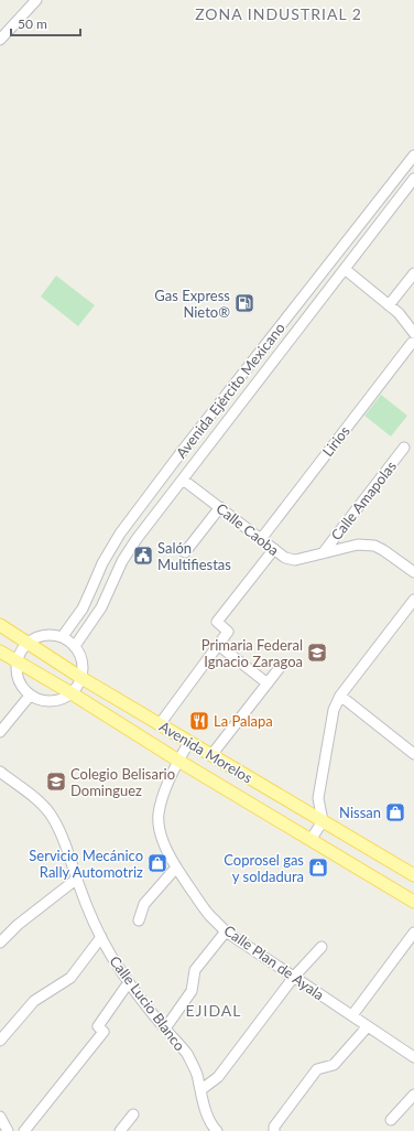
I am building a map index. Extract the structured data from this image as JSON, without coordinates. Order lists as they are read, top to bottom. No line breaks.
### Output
{"streets":{"main road":["Avenida Morelos"],"street":["Avenida Ejército Mexicano","Lirios","Calle Amapolas","Calle Caoba","Calle Plan de Ayala","Calle Lucio Blanco"]},"crossings":[["Avenida Ejército Mexicano","Calle Caoba"],["Lirios","Calle Caoba"],["Calle Amapolas","Calle Caoba"],["Avenida Morelos","Calle Plan de Ayala"]],"districts":["ZONA INDUSTRIAL 2","EJIDAL"],"places":{"fuel station":["Gas Express Nieto®"],"public building":["Salón Multifiestas"],"school or university":["Primaria Federal Ignacio Zaragoa","Colegio Belisario Dominguez"],"restaurant":["La Palapa"],"shop":["Nissan","Servicio Mecánico Rally Automotriz","Coprosel gas y soldadura"]},"scale_bar":"50 m"}
